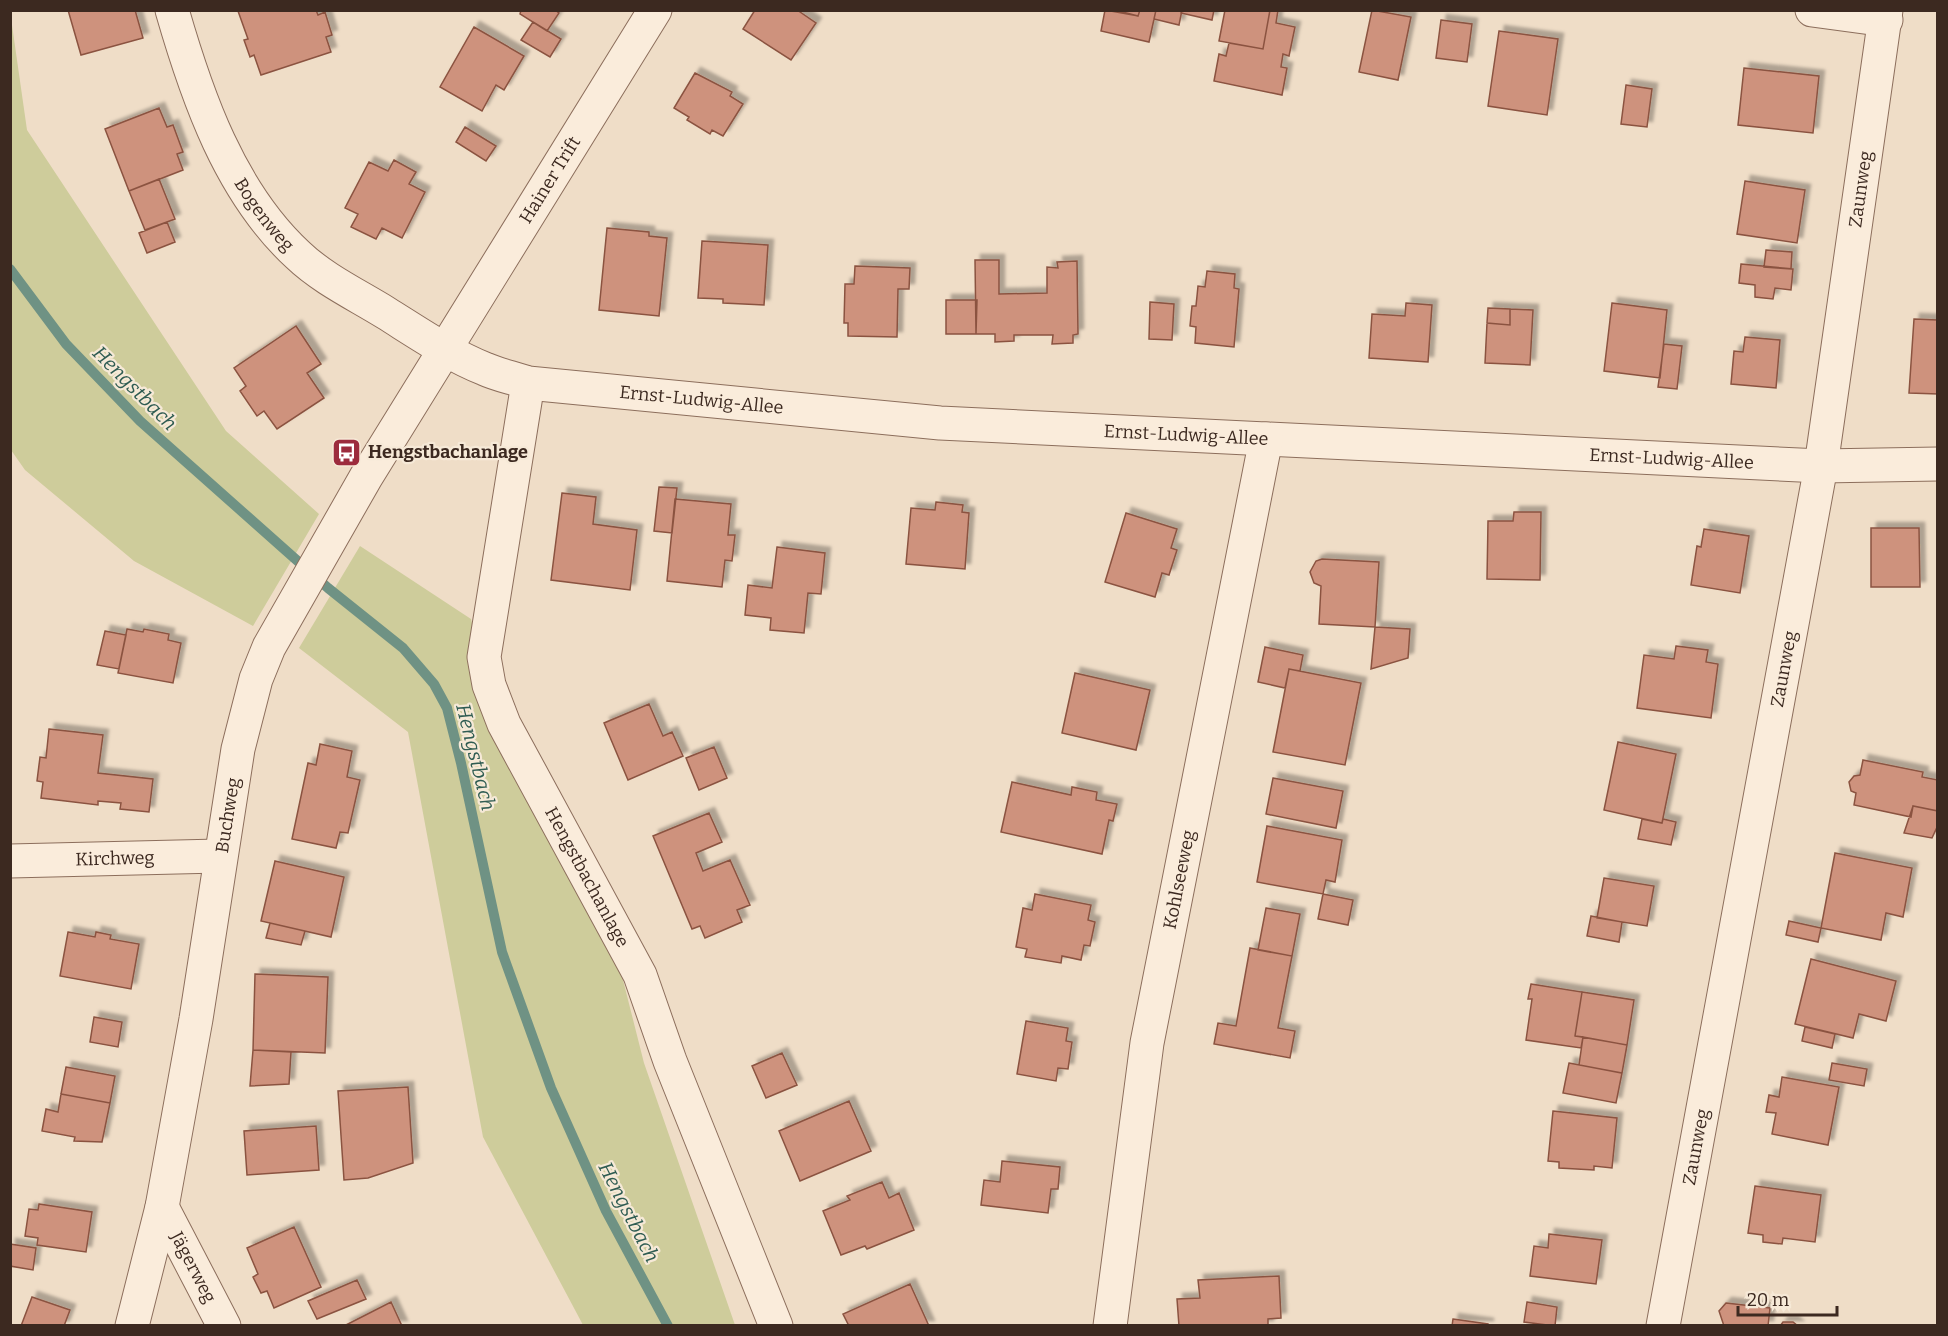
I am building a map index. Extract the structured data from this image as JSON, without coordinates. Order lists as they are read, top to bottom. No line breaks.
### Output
{"streets":{"street":["Hainer Trift","Zaunweg","Bogenweg","Ernst-Ludwig-Allee","Buchweg","Kirchweg","Hengstbachanlage","Kohlseeweg","Jägerweg"]},"crossings":[["Hainer Trift","Bogenweg"],["Hainer Trift","Ernst-Ludwig-Allee"],["Hainer Trift","Buchweg"],["Zaunweg","Ernst-Ludwig-Allee"],["Bogenweg","Ernst-Ludwig-Allee"],["Bogenweg","Buchweg"],["Ernst-Ludwig-Allee","Buchweg"],["Ernst-Ludwig-Allee","Hengstbachanlage"],["Ernst-Ludwig-Allee","Kohlseeweg"],["Buchweg","Kirchweg"],["Buchweg","Jägerweg"]],"water":["Hengstbach"],"places":{"bus stop":["Hengstbachanlage"]},"scale_bar":"20 m"}
